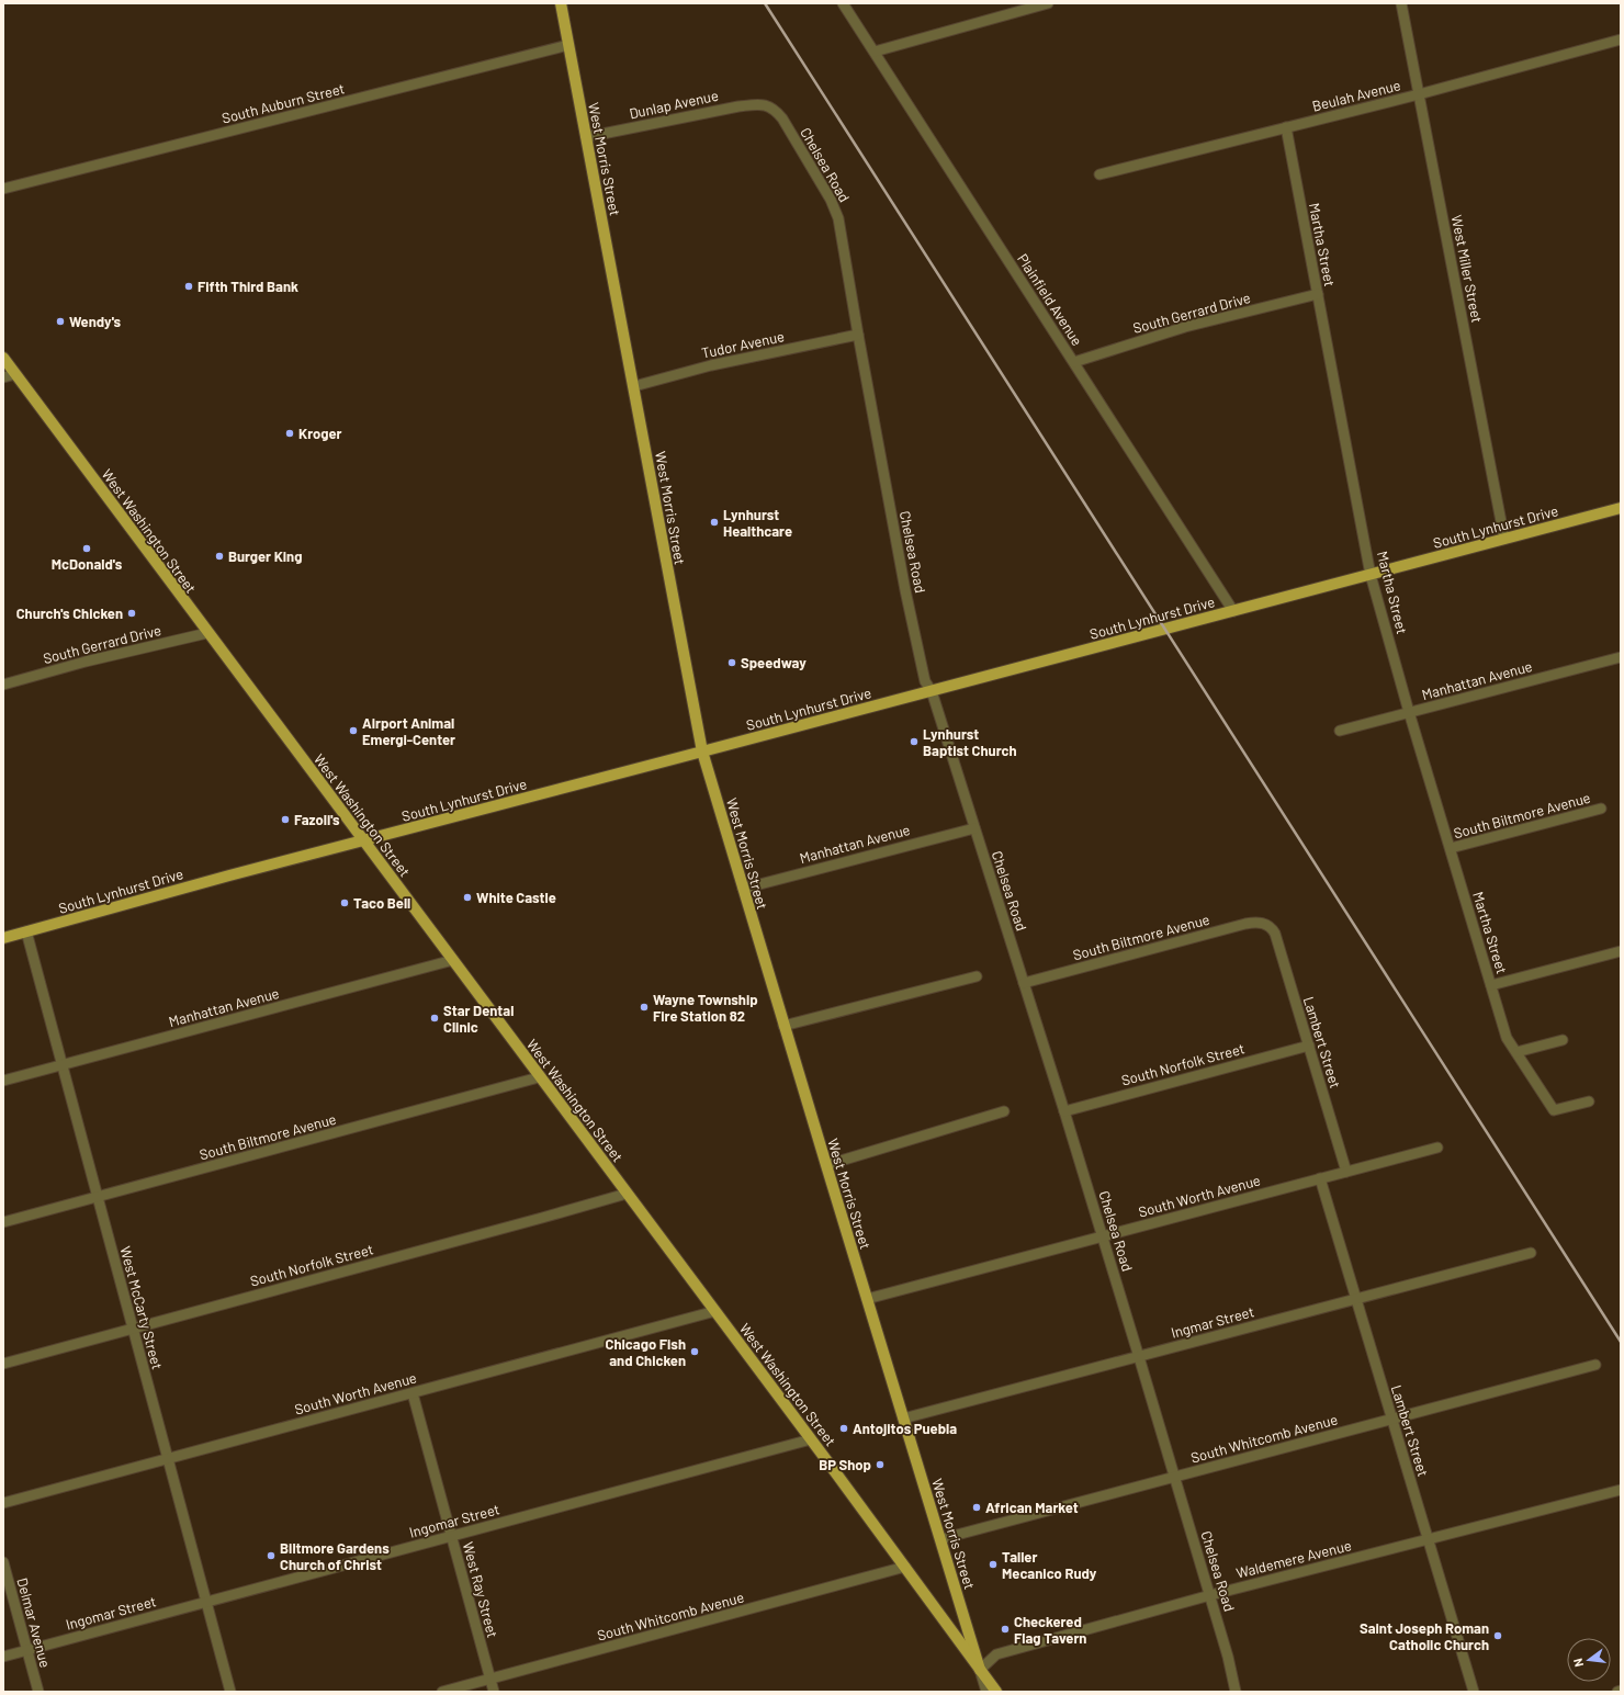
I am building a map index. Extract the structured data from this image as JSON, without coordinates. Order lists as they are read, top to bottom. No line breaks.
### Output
{"streets":{"main road":["West Morris Street","South Lynhurst Drive","West Washington Street"],"street":["Beulah Avenue","South Auburn Street","Dunlap Avenue","Chelsea Road","Martha Street","West Miller Street","Plainfield Avenue","South Gerrard Drive","Tudor Avenue","Manhattan Avenue","South Biltmore Avenue","Lambert Street","South Norfolk Street","South Worth Avenue","West McCarty Street","Ingmar Street","South Whitcomb Avenue","Ingomar Street","Waldemere Avenue","West Ray Street","Delmar Avenue"]},"crossings":[["Beulah Avenue","Martha Street"],["Beulah Avenue","West Miller Street"],["South Auburn Street","West Morris Street"],["Dunlap Avenue","West Morris Street"],["Dunlap Avenue","Chelsea Road"],["West Morris Street","Tudor Avenue"],["West Morris Street","South Lynhurst Drive"],["West Morris Street","West Washington Street"],["West Morris Street","Manhattan Avenue"],["West Morris Street","South Worth Avenue"],["West Morris Street","Ingmar Street"],["West Morris Street","South Whitcomb Avenue"],["West Morris Street","Waldemere Avenue"],["Chelsea Road","Tudor Avenue"],["Chelsea Road","South Lynhurst Drive"],["Chelsea Road","Manhattan Avenue"],["Chelsea Road","South Biltmore Avenue"],["Chelsea Road","South Norfolk Street"],["Chelsea Road","South Worth Avenue"],["Chelsea Road","Ingmar Street"],["Chelsea Road","South Whitcomb Avenue"],["Chelsea Road","Waldemere Avenue"],["Martha Street","South Gerrard Drive"],["Martha Street","South Lynhurst Drive"],["Martha Street","Manhattan Avenue"],["Martha Street","South Biltmore Avenue"],["West Miller Street","South Lynhurst Drive"],["Plainfield Avenue","South Gerrard Drive"],["Plainfield Avenue","South Lynhurst Drive"],["South Gerrard Drive","West Washington Street"],["South Lynhurst Drive","West Washington Street"],["South Lynhurst Drive","West McCarty Street"],["West Washington Street","Manhattan Avenue"],["West Washington Street","South Biltmore Avenue"],["West Washington Street","South Norfolk Street"],["West Washington Street","South Worth Avenue"],["West Washington Street","South Whitcomb Avenue"],["West Washington Street","Ingomar Street"],["West Washington Street","Waldemere Avenue"],["Manhattan Avenue","West McCarty Street"],["South Biltmore Avenue","Lambert Street"],["South Biltmore Avenue","West McCarty Street"],["Lambert Street","South Norfolk Street"],["Lambert Street","South Worth Avenue"],["Lambert Street","Ingmar Street"],["Lambert Street","South Whitcomb Avenue"],["Lambert Street","Waldemere Avenue"],["South Norfolk Street","West McCarty Street"],["South Worth Avenue","West McCarty Street"],["South Worth Avenue","West Ray Street"],["West McCarty Street","Ingomar Street"],["South Whitcomb Avenue","West Ray Street"],["Ingomar Street","West Ray Street"],["Ingomar Street","Delmar Avenue"]],"places":["Fifth Third Bank","Wendy's","Kroger","Lynhurst Healthcare","McDonald's","Burger King","Church's Chicken","Speedway","Airport Animal Emergi-Center","Lynhurst Baptist Church","Fazoli's","White Castle","Taco Bell","Wayne Township Fire Station 82","Star Dental Clinic","Chicago Fish and Chicken","Antojitos Puebla","BP Shop","African Market","Biltmore Gardens Church of Christ","Taller Mecanico Rudy","Checkered Flag Tavern","Saint Joseph Roman Catholic Church"],"north":"left"}
